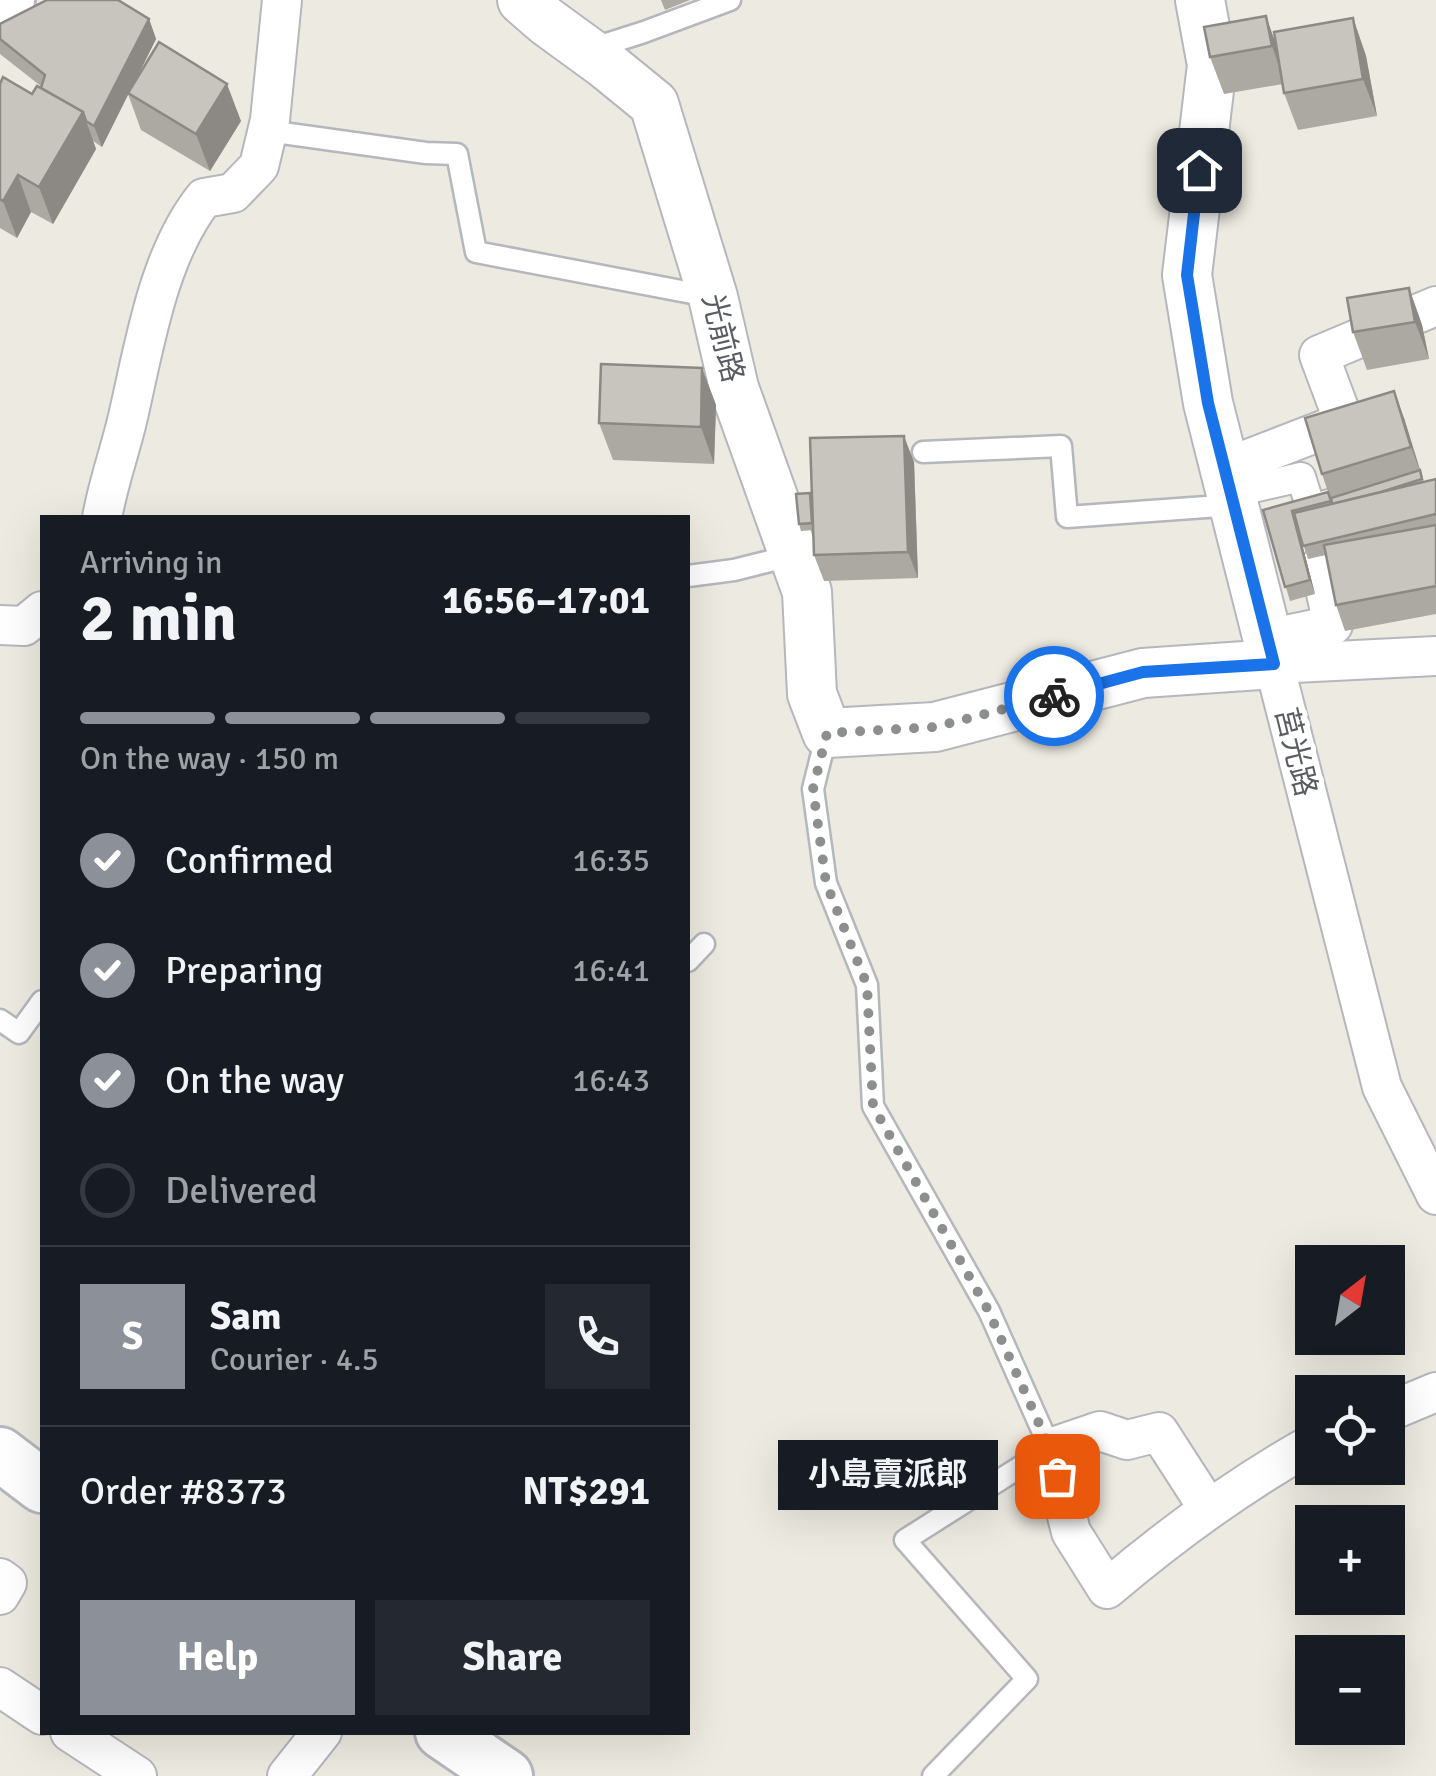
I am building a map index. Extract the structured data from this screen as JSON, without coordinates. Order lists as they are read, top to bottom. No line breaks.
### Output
{"streets":{"street":["光前路","莒光路"]},"places":["小島賣派郎"],"north":"top right","page":{"heading":["2 min","Arriving in","16:56–17:01"],"panel":["Sam","Courier · 4.5","Order #8373","NT$291"],"bar":"On the way · 150 m","list":[["Confirmed","16:35"],["Preparing","16:41"],["On the way","16:43"],"Delivered"],"map_buttons":["+","−"],"round":"S","bubble":"小島賣派郎","buttons":["Help","Share"]}}
